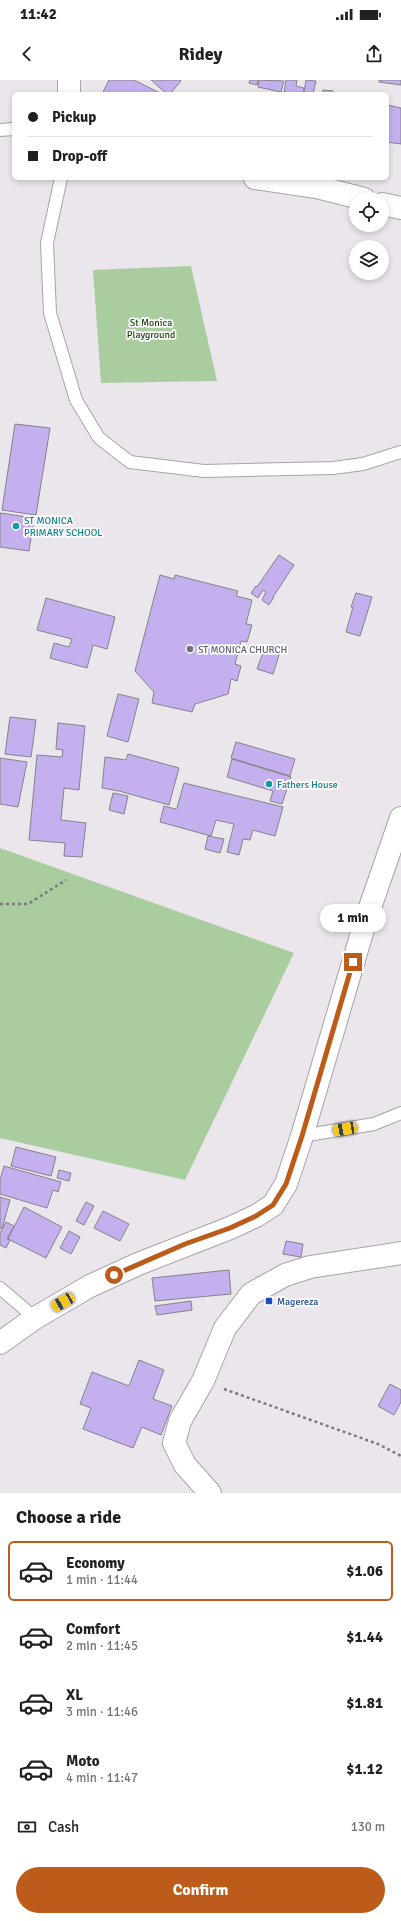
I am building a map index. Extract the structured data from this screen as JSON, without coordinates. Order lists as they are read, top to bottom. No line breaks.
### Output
{"parks":["St Monica Playground"],"places":{"other":["ST MONICA PRIMARY SCHOOL","ST MONICA CHURCH","Fathers House"],"transit":["Magereza"]},"page":{"status":"11:42","header":"Ridey","banner":["Pickup","Drop-off"],"bubble":"1 min","heading":"Choose a ride","list":[{"name":"Economy","note":"1 min · 11:44","value":"$1.06"},{"name":"Comfort","note":"2 min · 11:45","value":"$1.44"},{"name":"XL","note":"3 min · 11:46","value":"$1.81"},{"name":"Moto","note":"4 min · 11:47","value":"$1.12"}],"pay":["Cash","130 m"],"buttons":"Confirm"}}
